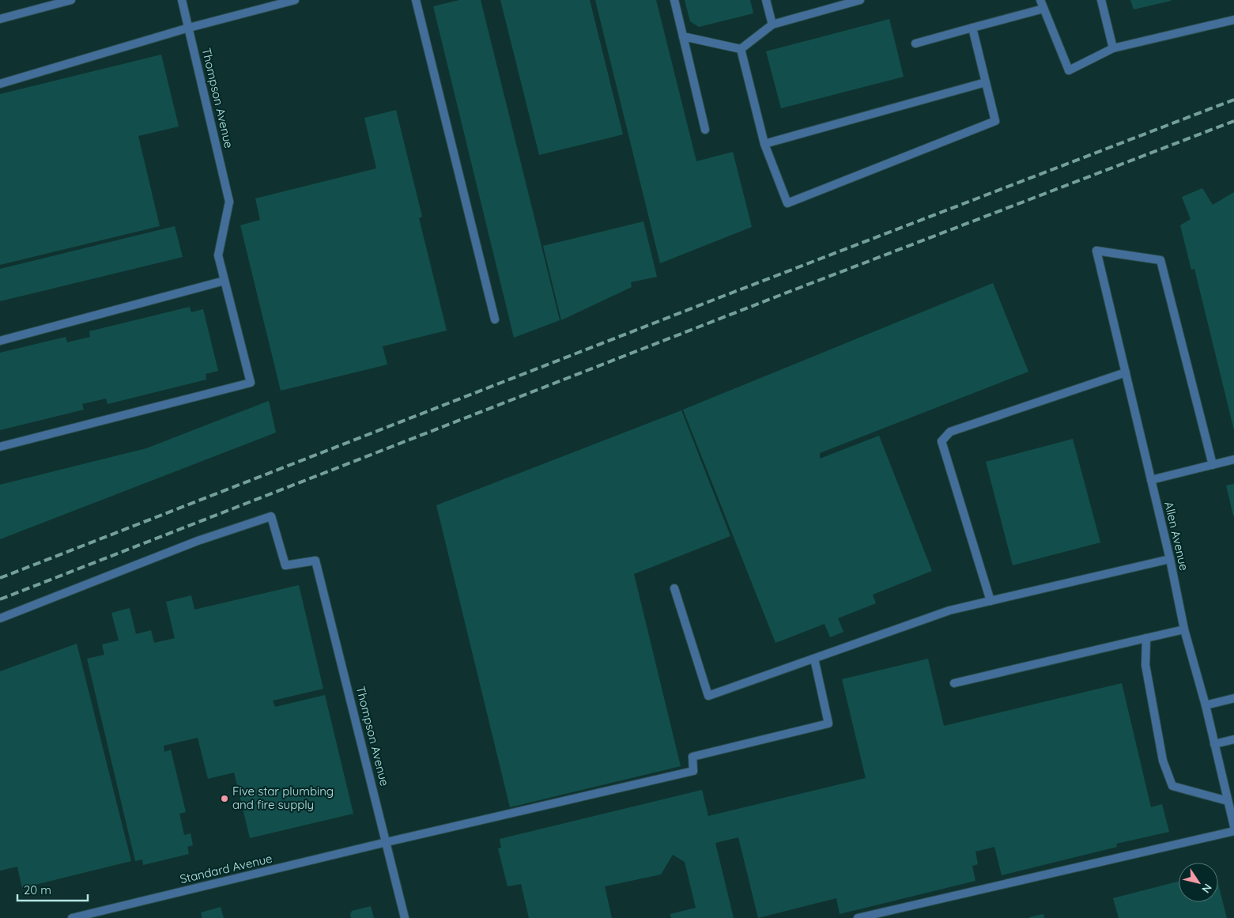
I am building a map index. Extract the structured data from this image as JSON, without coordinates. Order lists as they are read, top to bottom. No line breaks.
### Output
{"streets":{"street":["Thompson Avenue","Allen Avenue","Standard Avenue"]},"crossings":[["Thompson Avenue","Standard Avenue"]],"places":["Five star plumbing and fire supply"],"scale_bar":"20 m","north":"bottom right"}
